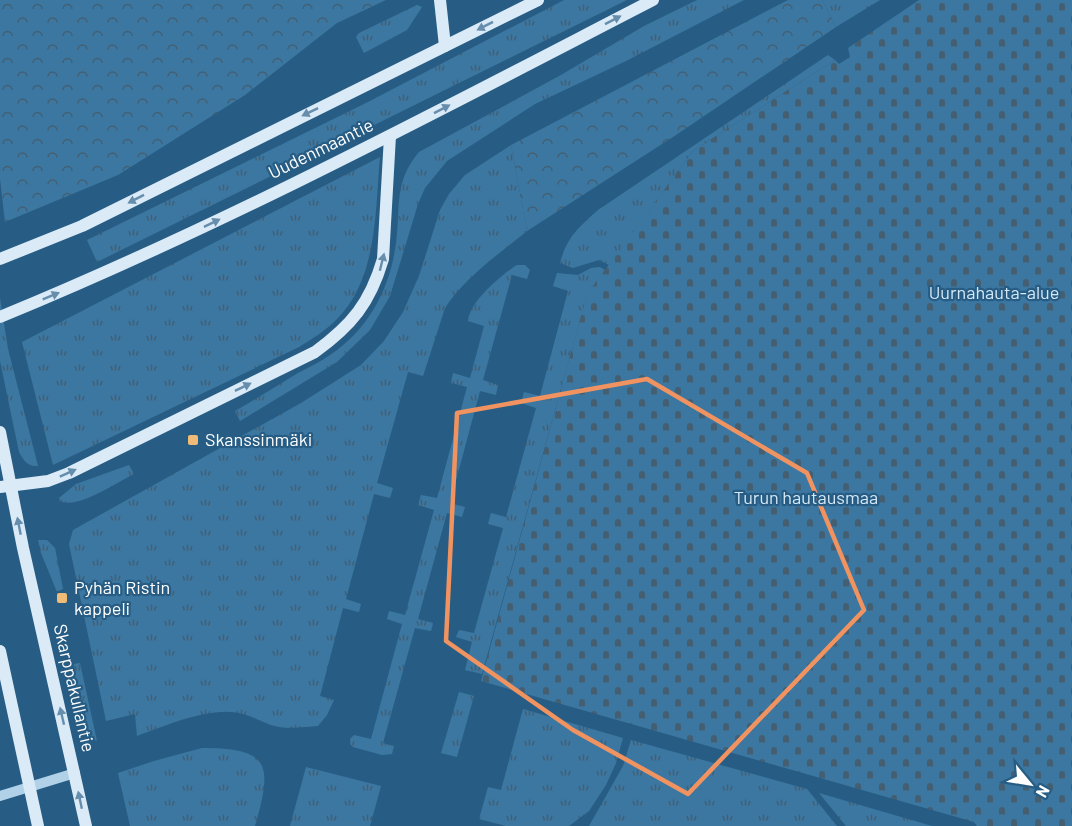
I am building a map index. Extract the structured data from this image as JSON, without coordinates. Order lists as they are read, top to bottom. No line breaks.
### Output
{"streets":{"main road":["Uudenmaantie","Skarppakullantie"]},"parks":["Uurnahauta-alue","Turun hautausmaa"],"places":{"transit":["Skanssinmäki","Pyhän Ristin kappeli"]},"north":"bottom right"}
